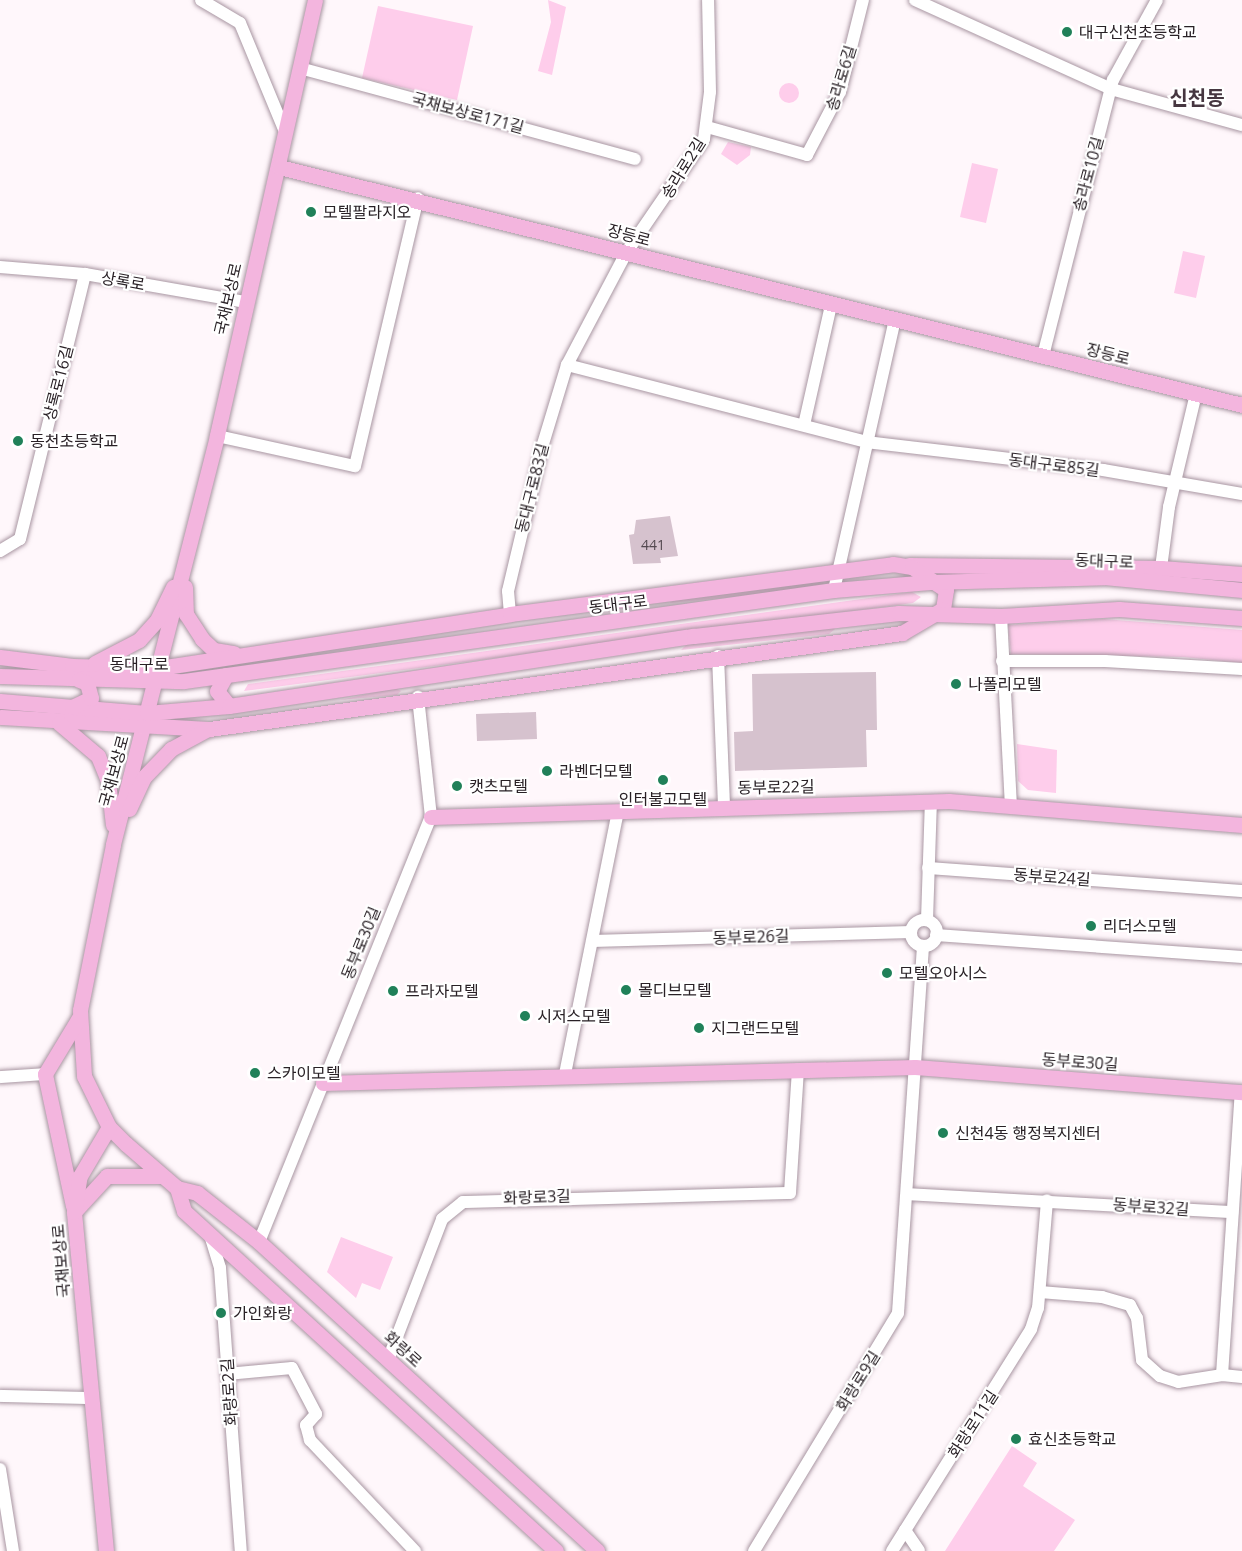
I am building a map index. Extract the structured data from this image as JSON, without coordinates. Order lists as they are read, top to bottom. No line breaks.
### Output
{"streets":{"main road":["장등로","국채보상로","동대구로","동부로22길","동부로30길","화랑로"],"street":["송라로6길","국채보상로171길","송라로2길","송라로10길","상록로","상록로16길","동대구로85길","동대구로83길","동부로24길","동부로26길","화랑로3길","동부로32길","화랑로9길","화랑로2길","화랑로11길"]},"crossings":[["송라로6길","송라로2길"],["국채보상로171길","국채보상로"],["송라로2길","장등로"],["송라로2길","동대구로83길"],["송라로10길","장등로"],["장등로","국채보상로"],["장등로","동대구로83길"],["상록로","국채보상로"],["상록로","상록로16길"],["국채보상로","동대구로"],["국채보상로","화랑로"],["동부로22길","동부로30길"],["동부로30길","화랑로3길"],["동부로30길","동부로32길"],["동부로30길","화랑로"],["화랑로3길","화랑로"],["동부로32길","화랑로9길"],["동부로32길","화랑로11길"]],"districts":["신천동"],"places":["대구신천초등학교","모텔팔라지오","동천초등학교","나폴리모텔","라벤더모텔","인터불고모텔","캣츠모텔","리더스모텔","모텔오아시스","몰디브모텔","프라자모텔","시저스모텔","지그랜드모텔","스카이모텔","신천4동 행정복지센터","가인화랑","효신초등학교"],"house_numbers":["441"]}
